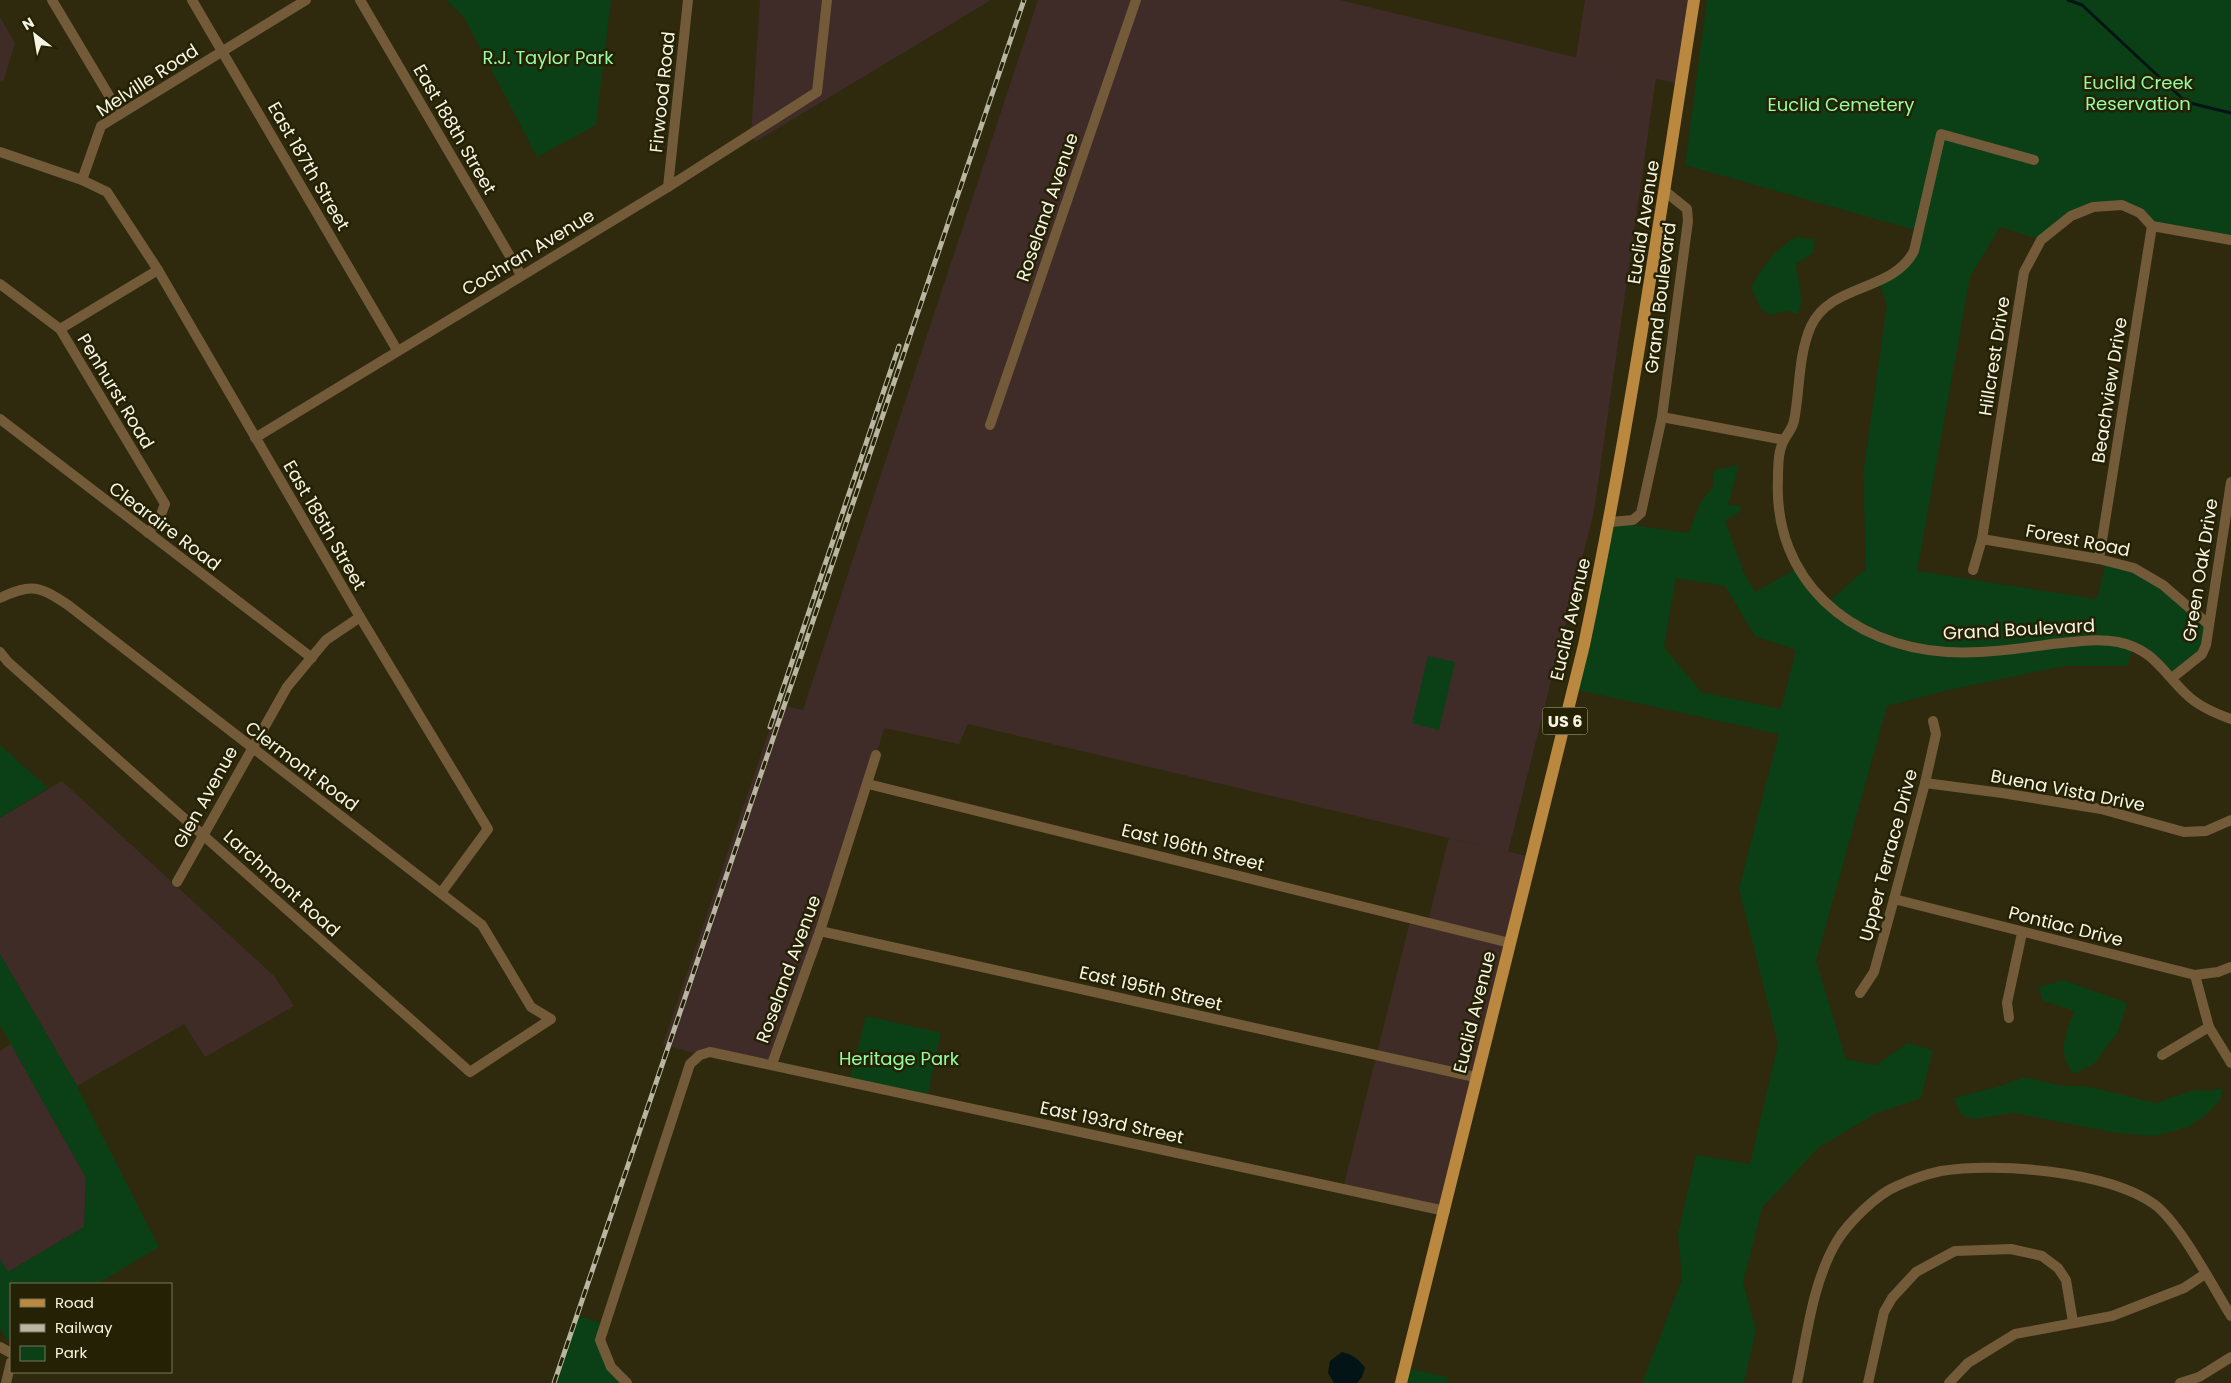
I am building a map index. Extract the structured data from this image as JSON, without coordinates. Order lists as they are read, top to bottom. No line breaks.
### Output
{"streets":{"main road":["Euclid Avenue","US 6"],"street":["Melville Road","Firwood Road","East 188th Street","East 187th Street","Roseland Avenue","Cochran Avenue","Grand Boulevard","Hillcrest Drive","Beachview Drive","Penhurst Road","East 185th Street","Clearaire Road","Forest Road","Green Oak Drive","Clermont Road","Buena Vista Drive","Glen Avenue","East 196th Street","Upper Terrace Drive","Larchmont Road","Pontiac Drive","East 195th Street","East 193rd Street"]},"crossings":[["Melville Road","East 187th Street"],["Melville Road","East 185th Street"],["Firwood Road","Cochran Avenue"],["East 188th Street","Cochran Avenue"],["East 187th Street","Cochran Avenue"],["Roseland Avenue","East 196th Street"],["Roseland Avenue","East 195th Street"],["Roseland Avenue","East 193rd Street"],["Euclid Avenue","Grand Boulevard"],["Euclid Avenue","East 196th Street"],["Euclid Avenue","East 195th Street"],["Euclid Avenue","East 193rd Street"],["Cochran Avenue","East 185th Street"],["Grand Boulevard","Green Oak Drive"],["Hillcrest Drive","Beachview Drive"],["Hillcrest Drive","Forest Road"],["Beachview Drive","Forest Road"],["Penhurst Road","Clearaire Road"],["East 185th Street","Clermont Road"],["East 185th Street","Glen Avenue"],["Clearaire Road","Glen Avenue"],["Forest Road","Green Oak Drive"],["Clermont Road","Glen Avenue"],["Clermont Road","Larchmont Road"],["Buena Vista Drive","Upper Terrace Drive"],["Glen Avenue","Larchmont Road"],["Upper Terrace Drive","Pontiac Drive"]],"parks":["R.J. Taylor Park","Euclid Creek Reservation","Euclid Cemetery","Heritage Park"],"legend":["Road","Railway","Park"],"north":"top left"}
